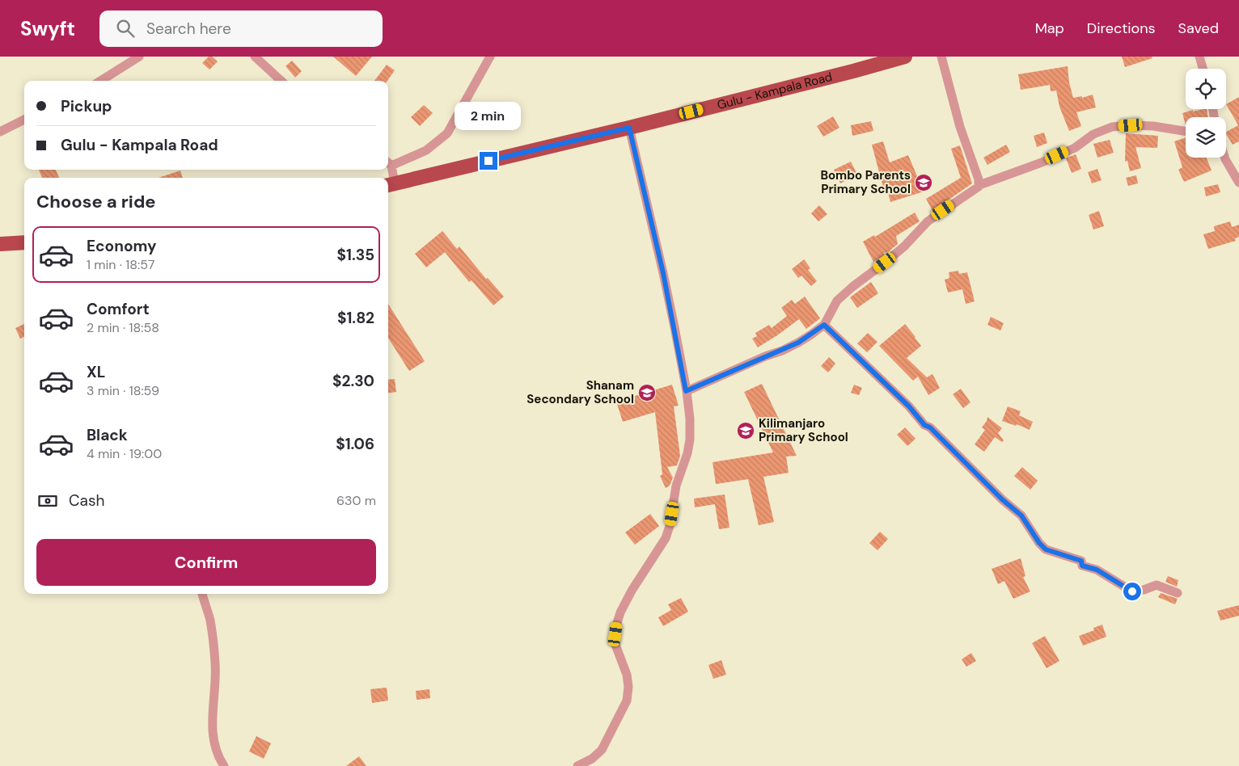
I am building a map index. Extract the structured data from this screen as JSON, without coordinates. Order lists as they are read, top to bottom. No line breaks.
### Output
{"streets":{"main road":["Gulu - Kampala Road"]},"places":{"school or university":["Bombo Parents Primary School","Shanam Secondary School","Kilimanjaro Primary School"]},"page":{"header":"Swyft","search":"Search here","nav":["Map","Directions","Saved"],"banner":["Pickup","Gulu - Kampala Road"],"bubble":"2 min","heading":"Choose a ride","list":[{"name":"Economy","note":"1 min · 18:57","value":"$1.35"},{"name":"Comfort","note":"2 min · 18:58","value":"$1.82"},{"name":"XL","note":"3 min · 18:59","value":"$2.30"},{"name":"Black","note":"4 min · 19:00","value":"$1.06"}],"pay":["Cash","630 m"],"buttons":"Confirm"}}
